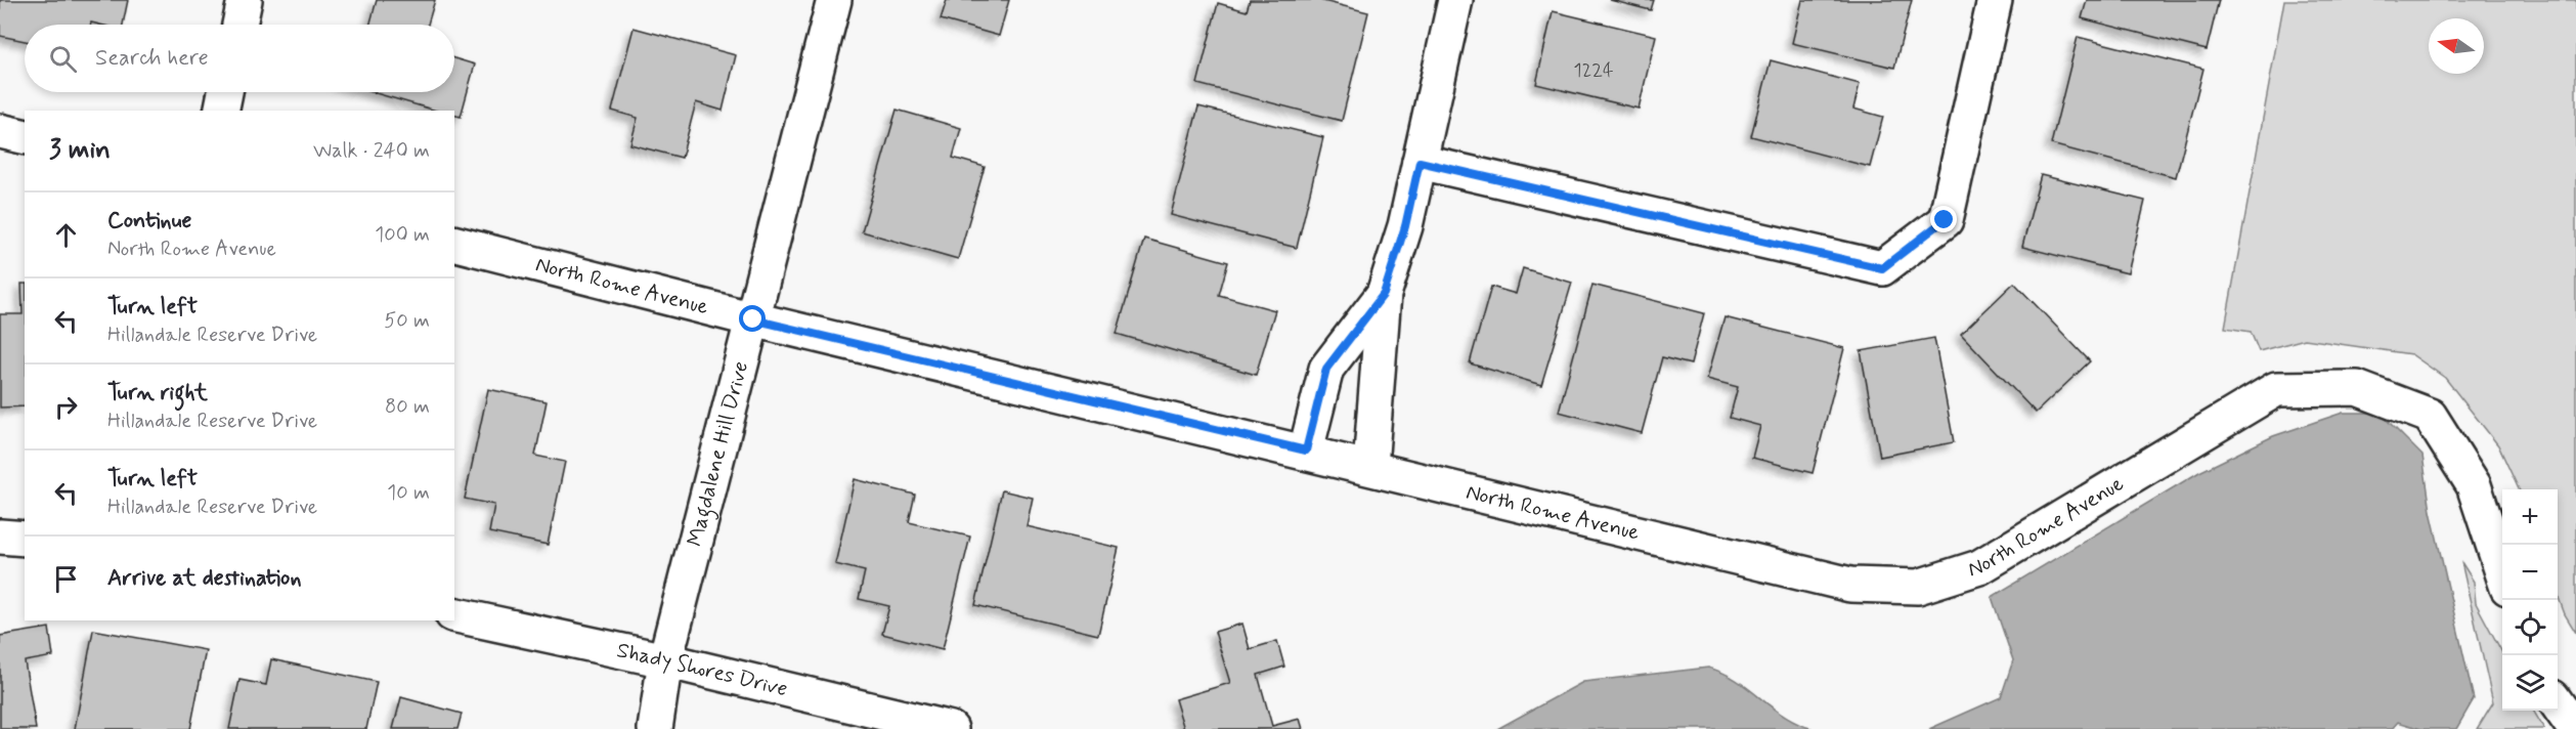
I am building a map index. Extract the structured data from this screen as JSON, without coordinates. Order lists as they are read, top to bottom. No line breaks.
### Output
{"streets":{"street":["North Rome Avenue","Magdalene Hill Drive","Shady Shores Drive"]},"crossings":[["North Rome Avenue","Magdalene Hill Drive"],["Magdalene Hill Drive","Shady Shores Drive"]],"house_numbers":["1224"],"north":"left","page":{"search":"Search here","heading":["3 min","Walk · 240 m"],"list":[["Continue","North Rome Avenue","100 m"],["Turn left","Hillandale Reserve Drive","50 m"],["Turn right","Hillandale Reserve Drive","80 m"],["Turn left","Hillandale Reserve Drive","10 m"],"Arrive at destination"],"map_buttons":["+","−"]}}
